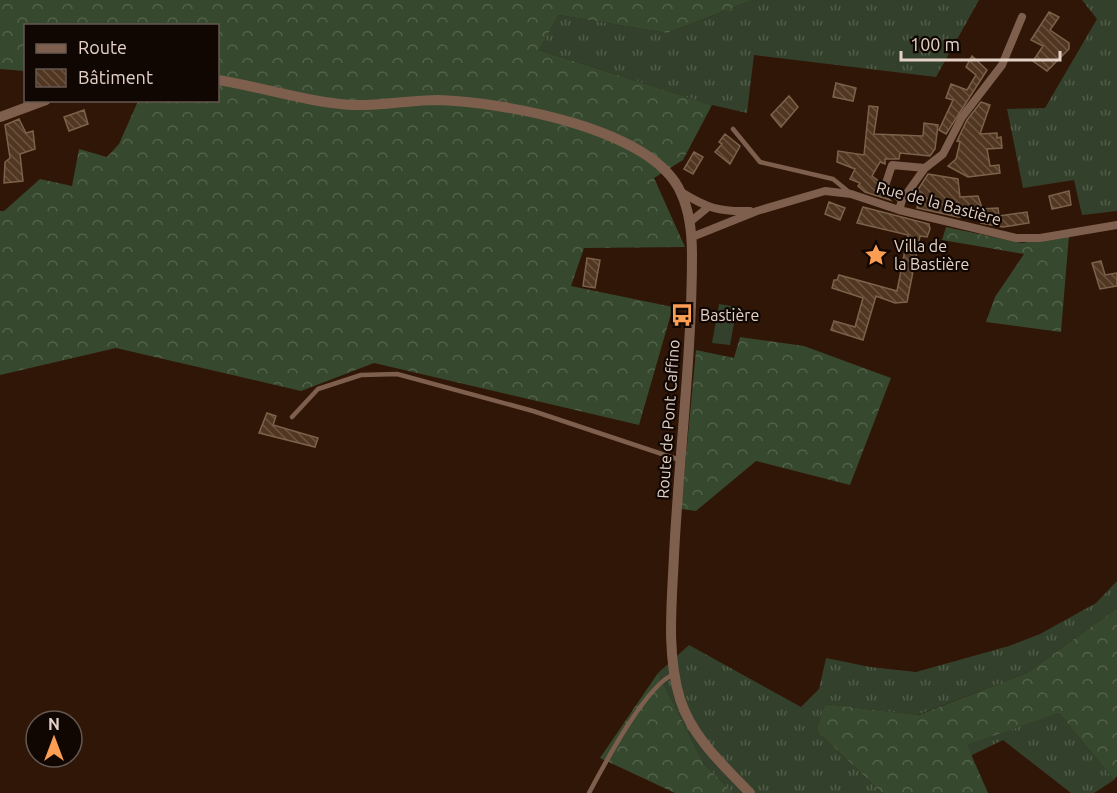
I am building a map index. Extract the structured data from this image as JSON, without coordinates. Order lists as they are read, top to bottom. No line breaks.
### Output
{"streets":{"street":["Rue de la Bastière","Route de Pont Caffino"]},"places":{"place":["Villa de la Bastière"],"bus stop":["Bastière"]},"legend":["Route","Bâtiment"],"scale_bar":"100 m","north":"top"}
